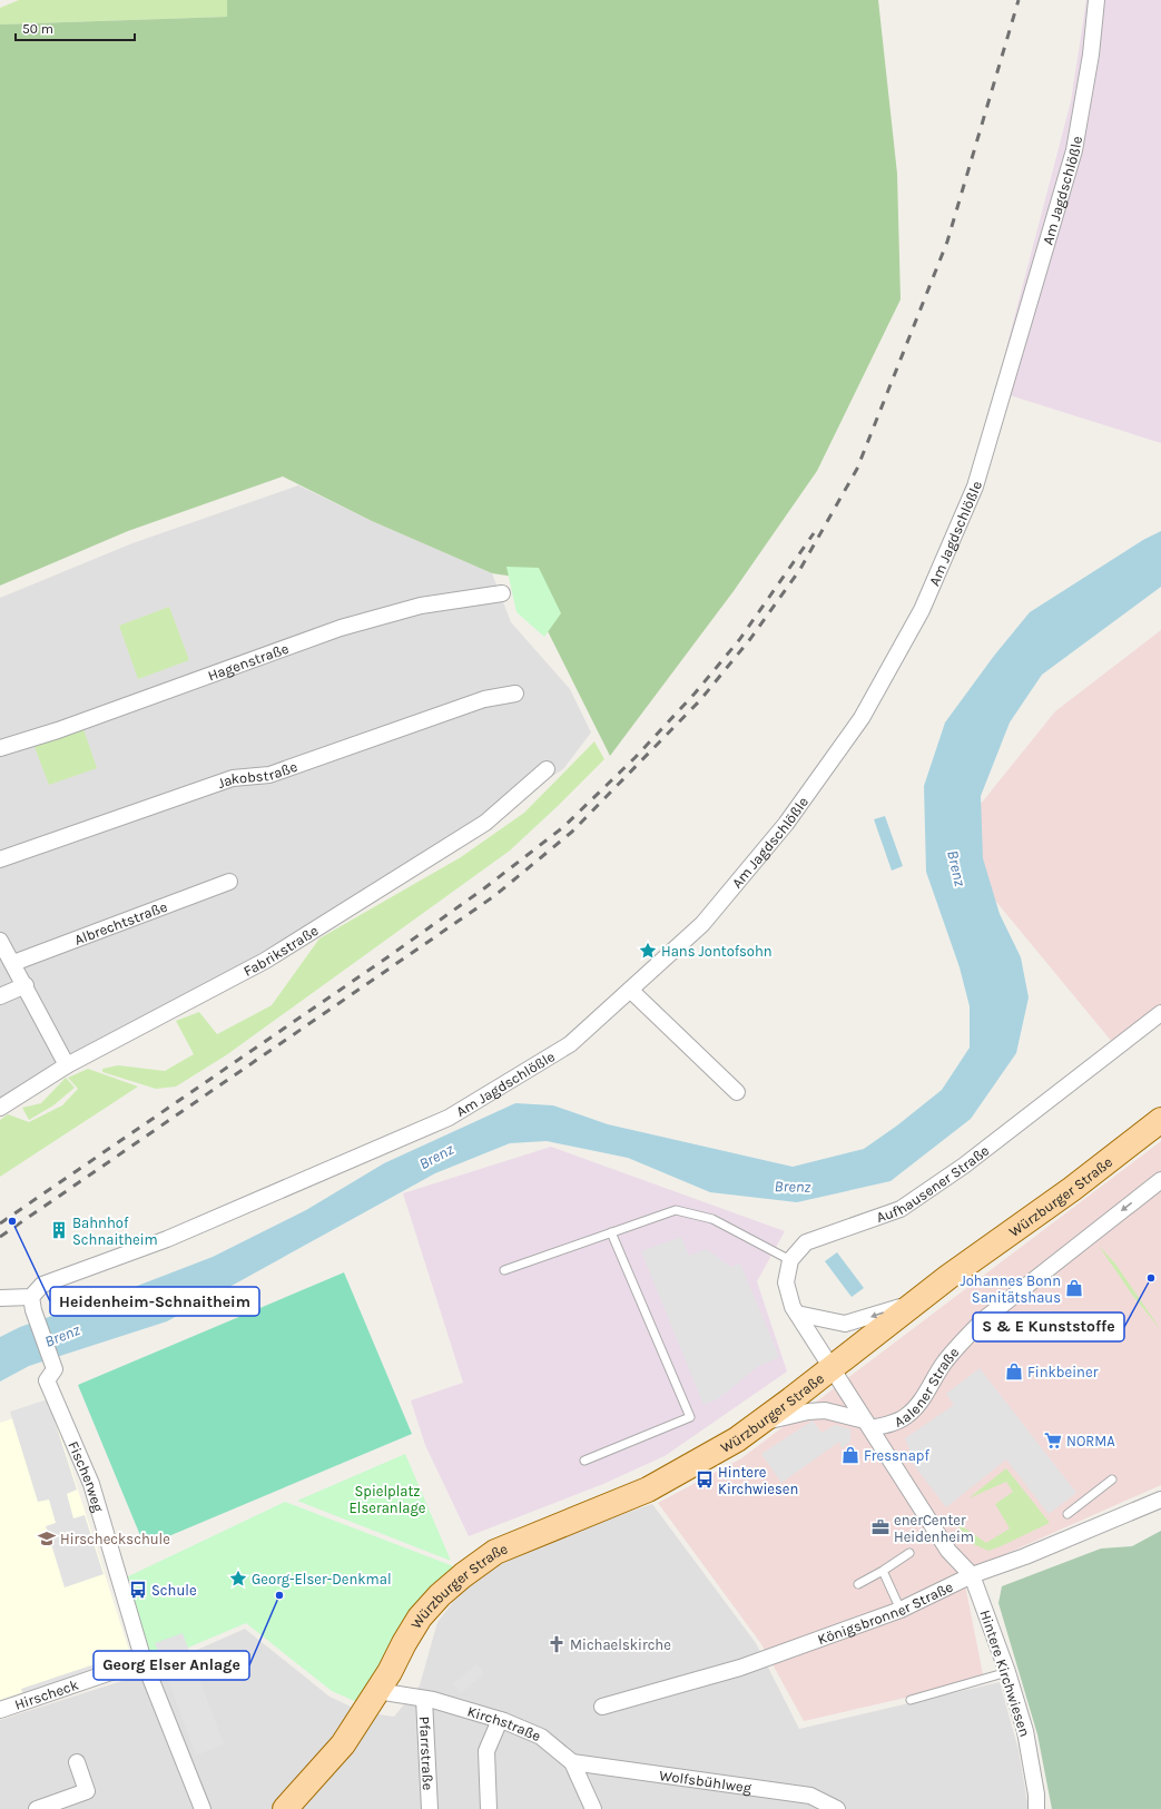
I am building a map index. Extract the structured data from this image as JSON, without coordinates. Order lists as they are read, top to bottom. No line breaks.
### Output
{"streets":{"main road":["Würzburger Straße"],"street":["Am Jagdschlößle","Hagenstraße","Jakobstraße","Albrechtstraße","Fabrikstraße","Aufhausener Straße","Aalener Straße","Fischerweg","Königsbronner Straße","Hintere Kirchwiesen","Hirscheck","Kirchstraße","Pfarrstraße","Wolfsbühlweg"]},"crossings":[["Am Jagdschlößle","Fischerweg"],["Aufhausener Straße","Würzburger Straße"],["Aufhausener Straße","Hintere Kirchwiesen"],["Würzburger Straße","Hintere Kirchwiesen"],["Würzburger Straße","Kirchstraße"],["Aalener Straße","Hintere Kirchwiesen"],["Fischerweg","Hirscheck"],["Königsbronner Straße","Hintere Kirchwiesen"],["Kirchstraße","Pfarrstraße"],["Kirchstraße","Wolfsbühlweg"]],"one_way":["Aalener Straße"],"water":["Brenz"],"parks":["Spielplatz Elseranlage"],"places":{"place":["Hans Jontofsohn","Georg-Elser-Denkmal"],"other":["Heidenheim-Schnaitheim","S & E Kunststoffe","Georg Elser Anlage"],"building":["Bahnhof Schnaitheim"],"shop":["Johannes Bonn Sanitätshaus","Finkbeiner","Fressnapf"],"supermarket":["NORMA"],"bus stop":["Hintere Kirchwiesen","Schule"],"office":["enerCenter Heidenheim"],"school or university":["Hirscheckschule"],"church":["Michaelskirche"]},"scale_bar":"50 m"}
